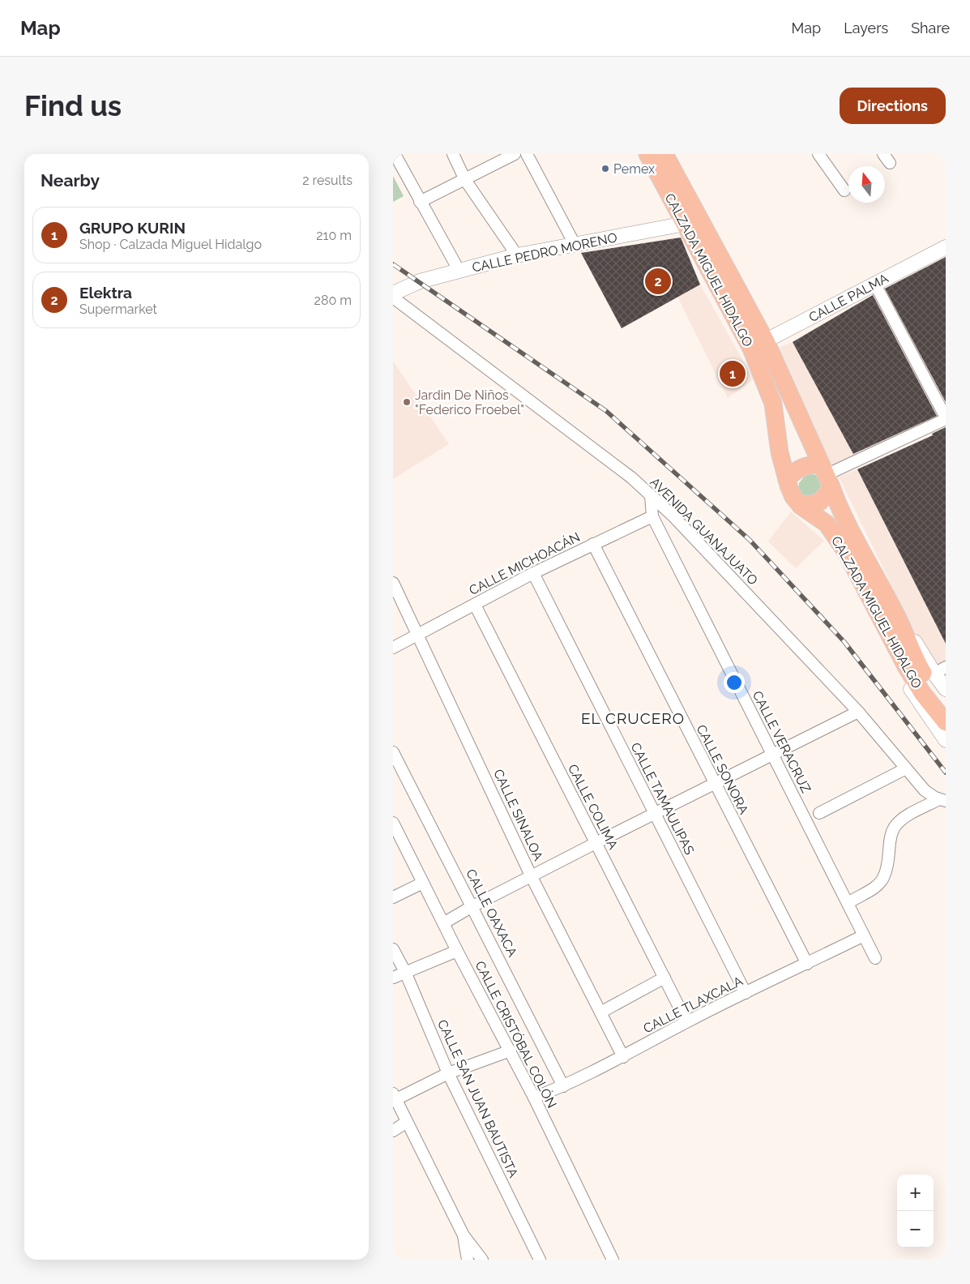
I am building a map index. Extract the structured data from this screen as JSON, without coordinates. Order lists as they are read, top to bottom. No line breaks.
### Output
{"streets":{"main road":["CALZADA MIGUEL HIDALGO"],"street":["CALLE PEDRO MORENO","CALLE PALMA","AVENIDA GUANAJUATO","CALLE MICHOACÁN","CALLE VERACRUZ","CALLE SONORA","CALLE TAMAULIPAS","CALLE COLIMA","CALLE SINALOA","CALLE OAXACA","CALLE TLAXCALA","CALLE CRISTÓBAL COLÓN","CALLE SAN JUAN BAUTISTA"]},"crossings":[["CALLE PEDRO MORENO","CALZADA MIGUEL HIDALGO"],["CALZADA MIGUEL HIDALGO","CALLE PALMA"],["CALLE MICHOACÁN","CALLE VERACRUZ"],["CALLE MICHOACÁN","CALLE SONORA"],["CALLE MICHOACÁN","CALLE TAMAULIPAS"],["CALLE MICHOACÁN","CALLE COLIMA"],["CALLE MICHOACÁN","CALLE SINALOA"],["CALLE VERACRUZ","CALLE TLAXCALA"],["CALLE SONORA","CALLE TLAXCALA"],["CALLE TAMAULIPAS","CALLE TLAXCALA"],["CALLE COLIMA","CALLE TLAXCALA"],["CALLE SINALOA","CALLE TLAXCALA"],["CALLE OAXACA","CALLE TLAXCALA"],["CALLE TLAXCALA","CALLE CRISTÓBAL COLÓN"]],"districts":["EL CRUCERO"],"places":["Pemex","Jardin De Niños \"Federico Froebel\""],"north":"top","page":{"header":"Map","nav":["Map","Layers","Share"],"buttons":"Directions","title":"Find us","heading":["Nearby","2 results"],"list":[{"mark":"1","name":"GRUPO KURIN","note":"Shop · Calzada Miguel Hidalgo","value":"210 m"},{"mark":"2","name":"Elektra","note":"Supermarket","value":"280 m"}],"pins":["2","1"],"map_buttons":["+","−"]}}
